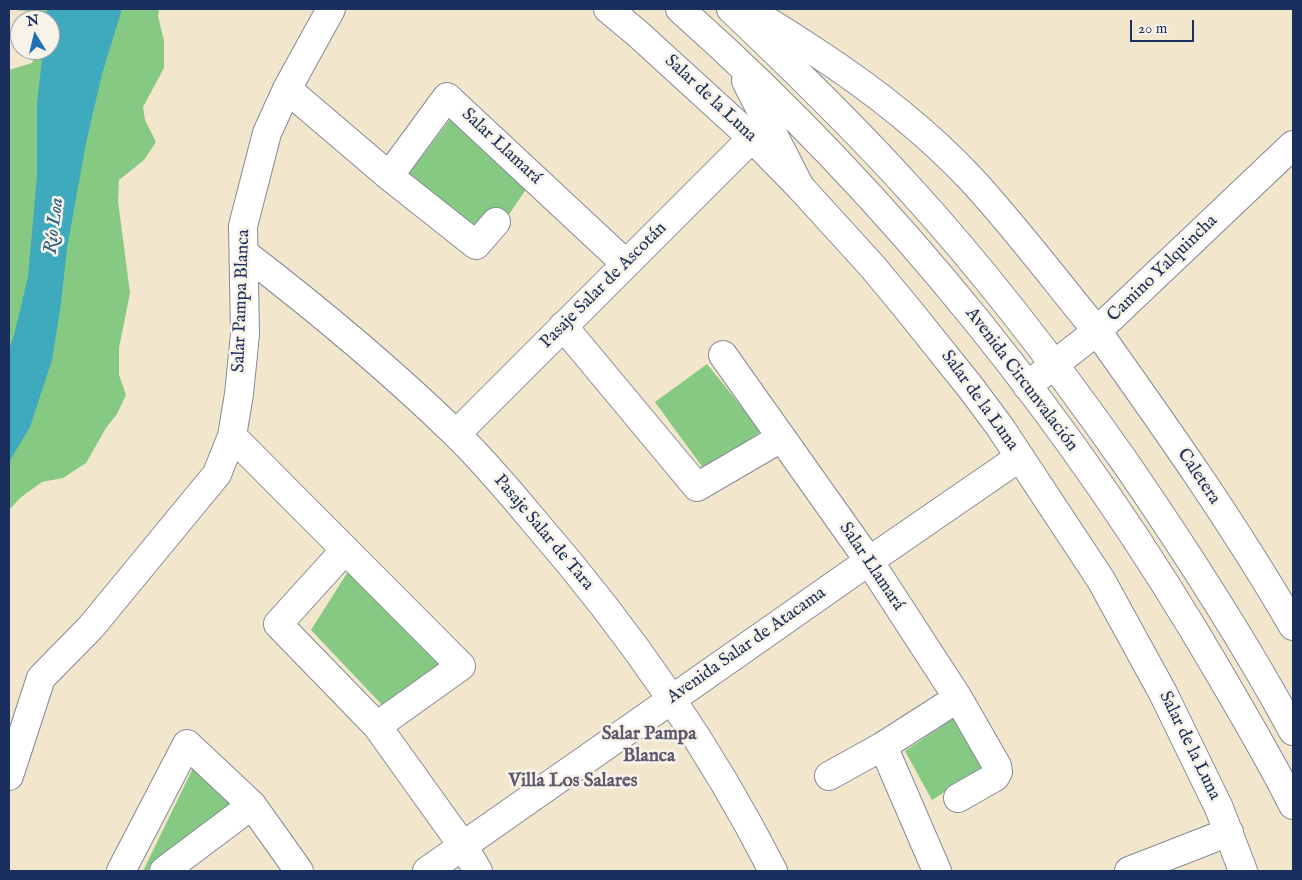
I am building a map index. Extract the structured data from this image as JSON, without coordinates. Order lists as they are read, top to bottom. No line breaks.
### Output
{"streets":{"main road":["Salar de la Luna","Salar Llamará","Camino Yalquincha","Pasaje Salar de Ascotán","Salar Pampa Blanca","Avenida Circunvalación","Caletera","Pasaje Salar de Tara","Avenida Salar de Atacama"]},"crossings":[["Salar de la Luna","Pasaje Salar de Ascotán"],["Salar de la Luna","Avenida Salar de Atacama"],["Salar Llamará","Pasaje Salar de Ascotán"],["Salar Llamará","Avenida Salar de Atacama"],["Camino Yalquincha","Avenida Circunvalación"],["Camino Yalquincha","Caletera"],["Pasaje Salar de Ascotán","Pasaje Salar de Tara"],["Salar Pampa Blanca","Pasaje Salar de Tara"],["Pasaje Salar de Tara","Avenida Salar de Atacama"]],"districts":["Salar Pampa Blanca","Villa Los Salares"],"water":["Río Loa"],"scale_bar":"20 m","north":"top"}
